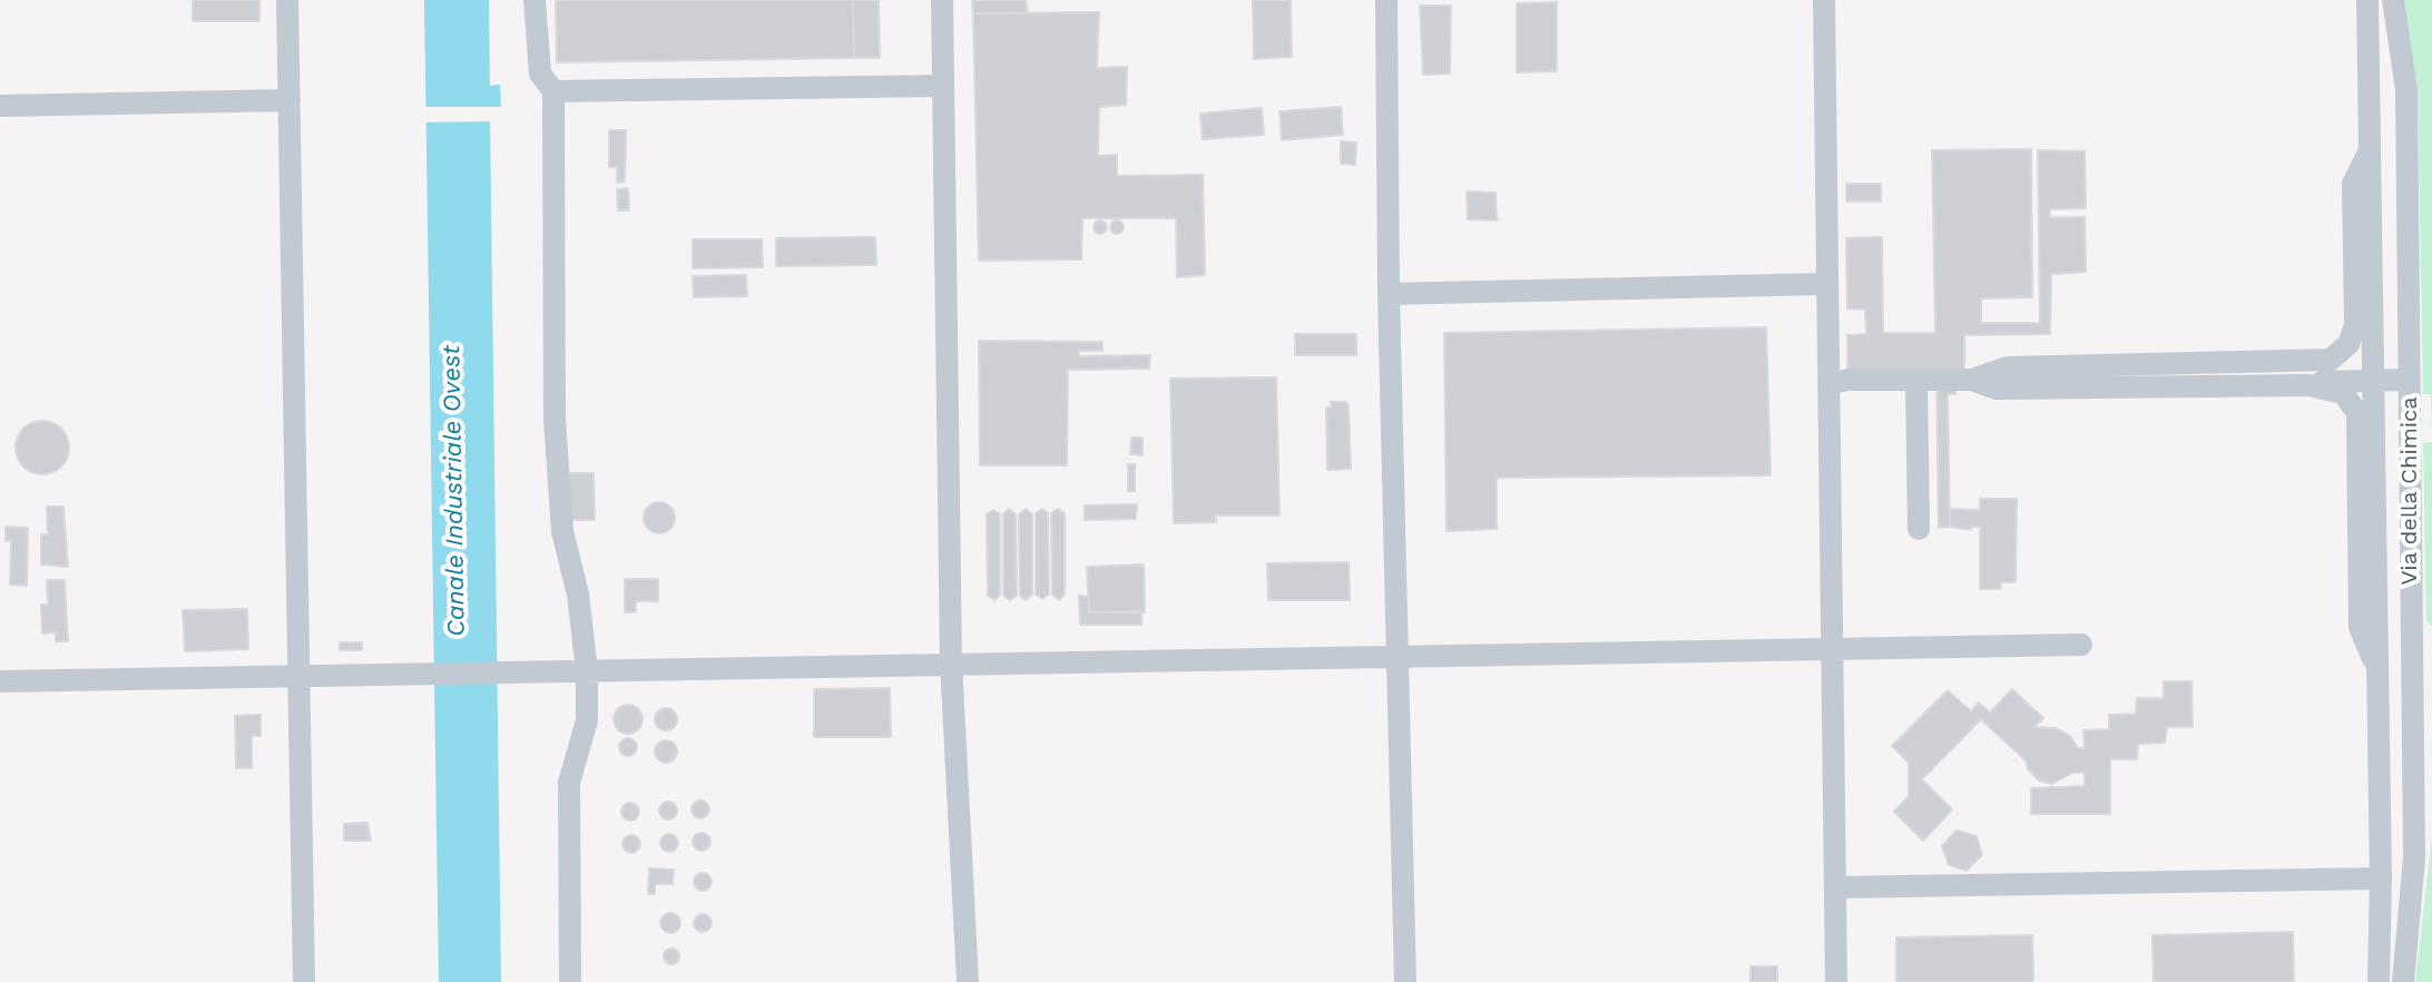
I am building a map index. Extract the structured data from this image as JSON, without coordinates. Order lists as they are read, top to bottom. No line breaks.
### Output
{"streets":{"lane":["Via della Chimica"]},"water":["Canale Industriale Ovest"]}
